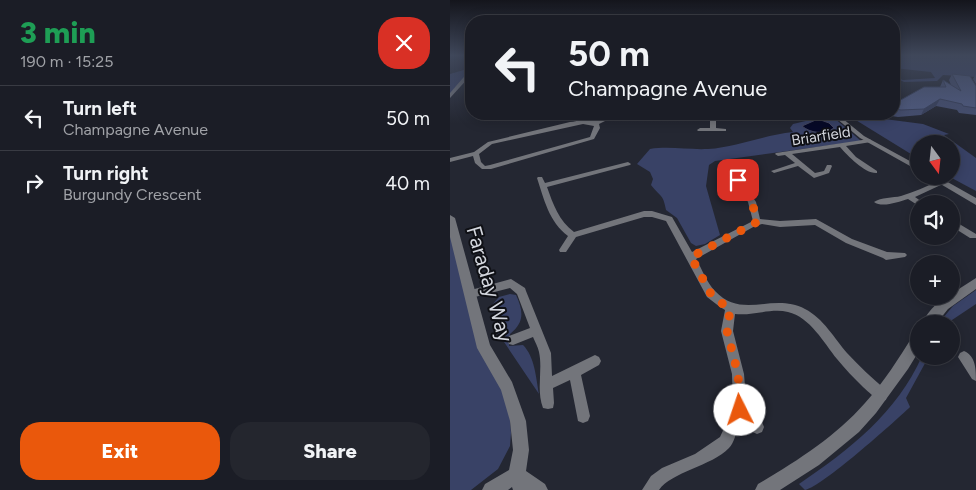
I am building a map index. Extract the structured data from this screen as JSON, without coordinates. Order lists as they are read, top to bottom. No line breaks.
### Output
{"streets":{"street":["Briarfield","Faraday Way"]},"north":"bottom","page":{"heading":["3 min","190 m · 15:25"],"turn":["50 m","Champagne Avenue"],"list":[{"name":"Turn left","note":"Champagne Avenue","value":"50 m"},{"name":"Turn right","note":"Burgundy Crescent","value":"40 m"}],"map_buttons":["+","−"],"buttons":["Exit","Share"]}}
